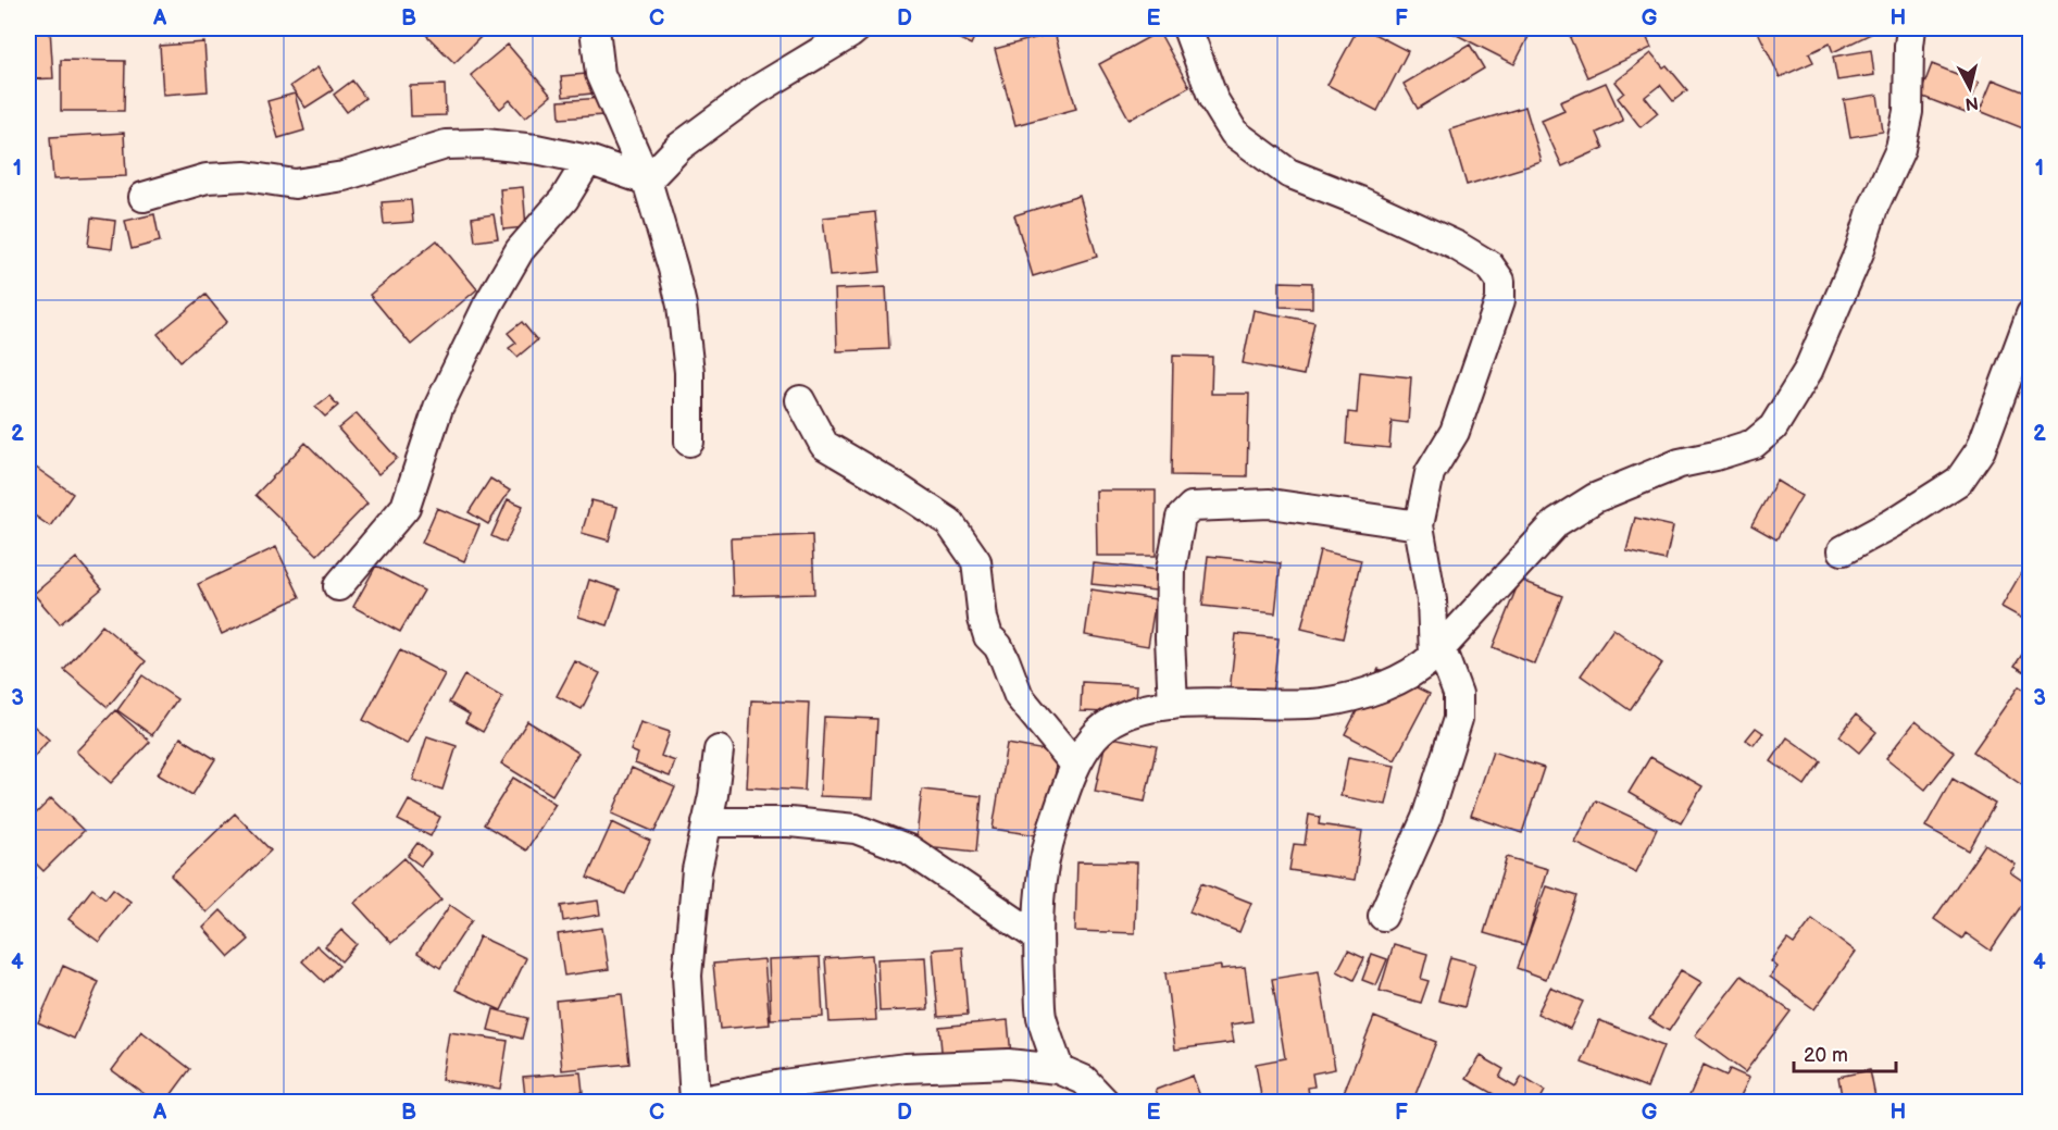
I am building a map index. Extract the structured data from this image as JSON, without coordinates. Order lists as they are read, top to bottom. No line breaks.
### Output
{"scale_bar":"20 m","north":"bottom","grid":{"columns":["A","B","C","D","E","F","G","H"],"rows":["1","2","3","4"]}}
